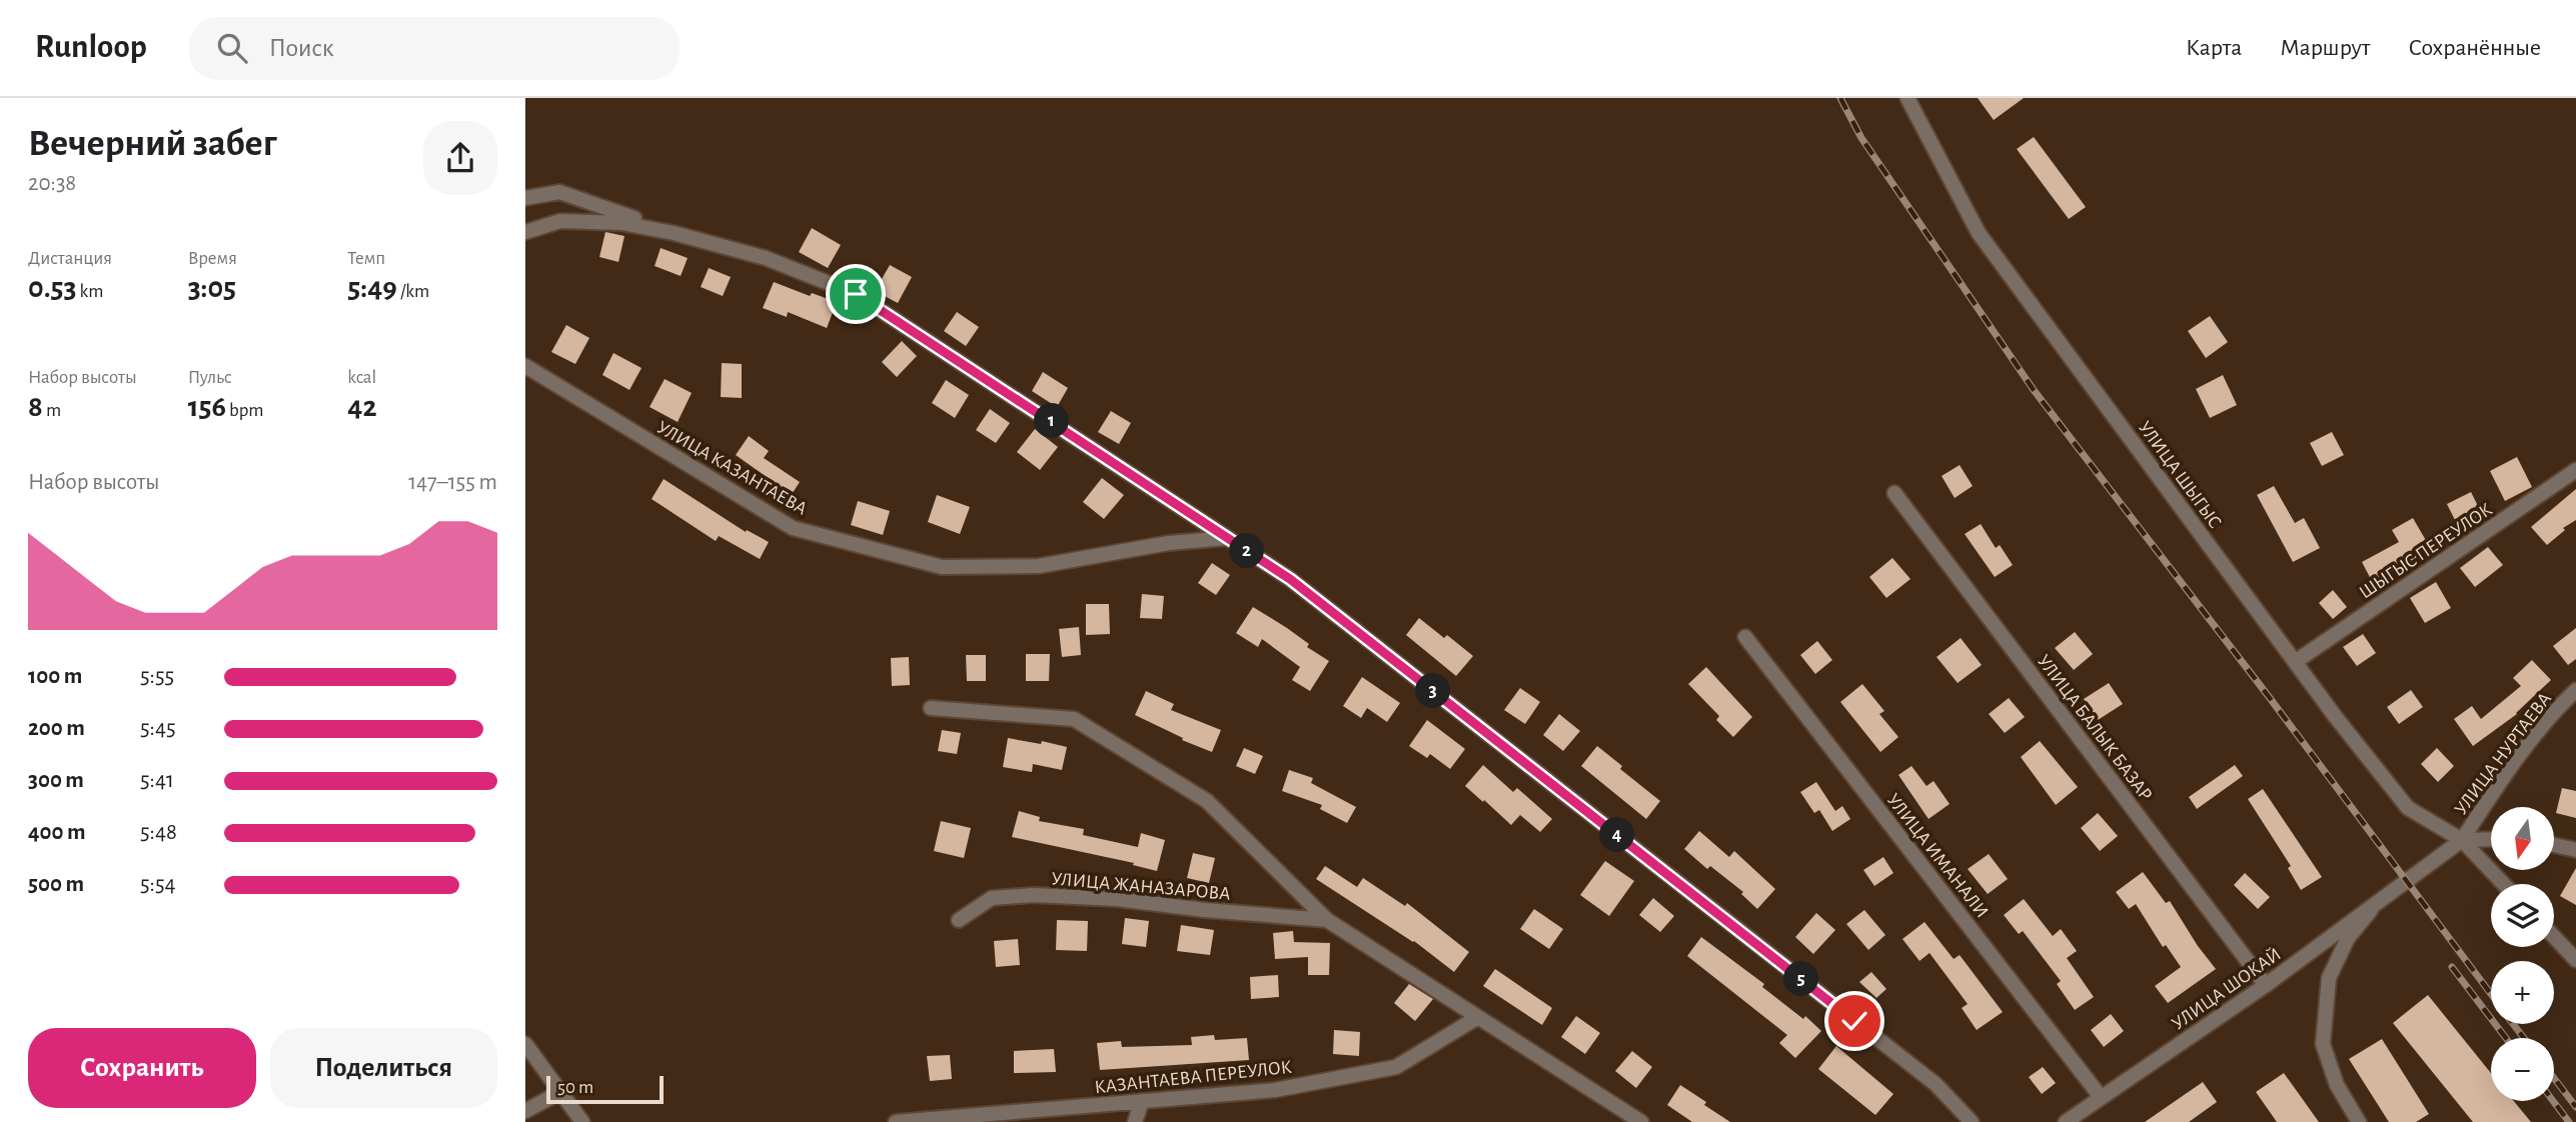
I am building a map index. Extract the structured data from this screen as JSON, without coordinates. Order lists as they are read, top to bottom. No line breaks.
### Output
{"streets":{"street":["УЛИЦА КАЗАНТАЕВА","УЛИЦА ШЫГЫС","ШЫГЫС ПЕРЕУЛОК","УЛИЦА БАЛЫК БАЗАР","УЛИЦА НУРТАЕВА","УЛИЦА ИМАНАЛИ","УЛИЦА ЖАНАЗАРОВА","УЛИЦА ШОКАЙ","КАЗАНТАЕВА ПЕРЕУЛОК"]},"crossings":[["УЛИЦА ШЫГЫС","ШЫГЫС ПЕРЕУЛОК"],["УЛИЦА ШЫГЫС","УЛИЦА НУРТАЕВА"],["УЛИЦА ШЫГЫС","УЛИЦА ШОКАЙ"],["УЛИЦА БАЛЫК БАЗАР","УЛИЦА ШОКАЙ"],["УЛИЦА НУРТАЕВА","УЛИЦА ШОКАЙ"],["УЛИЦА ИМАНАЛИ","УЛИЦА ШОКАЙ"],["УЛИЦА ЖАНАЗАРОВА","КАЗАНТАЕВА ПЕРЕУЛОК"]],"scale_bar":"50 m","north":"bottom","page":{"header":"Runloop","search":"Поиск","nav":["Карта","Маршрут","Сохранённые"],"heading":["Вечерний забег","20:38"],"stats":[["Дистанция","0.53 km"],["Время","3:05"],["Темп","5:49 /km"],["Набор высоты","8 m"],["Пульс","156 bpm"],["kcal","42"]],"pins":["1","2","3","4","5"],"chart":["Набор высоты","147–155 m"],"list":[{"name":"100 m","note":"5:55"},{"name":"200 m","note":"5:45"},{"name":"300 m","note":"5:41"},{"name":"400 m","note":"5:48"},{"name":"500 m","note":"5:54"}],"map_buttons":["+","−"],"buttons":["Сохранить","Поделиться"],"scale":"50 m"}}
